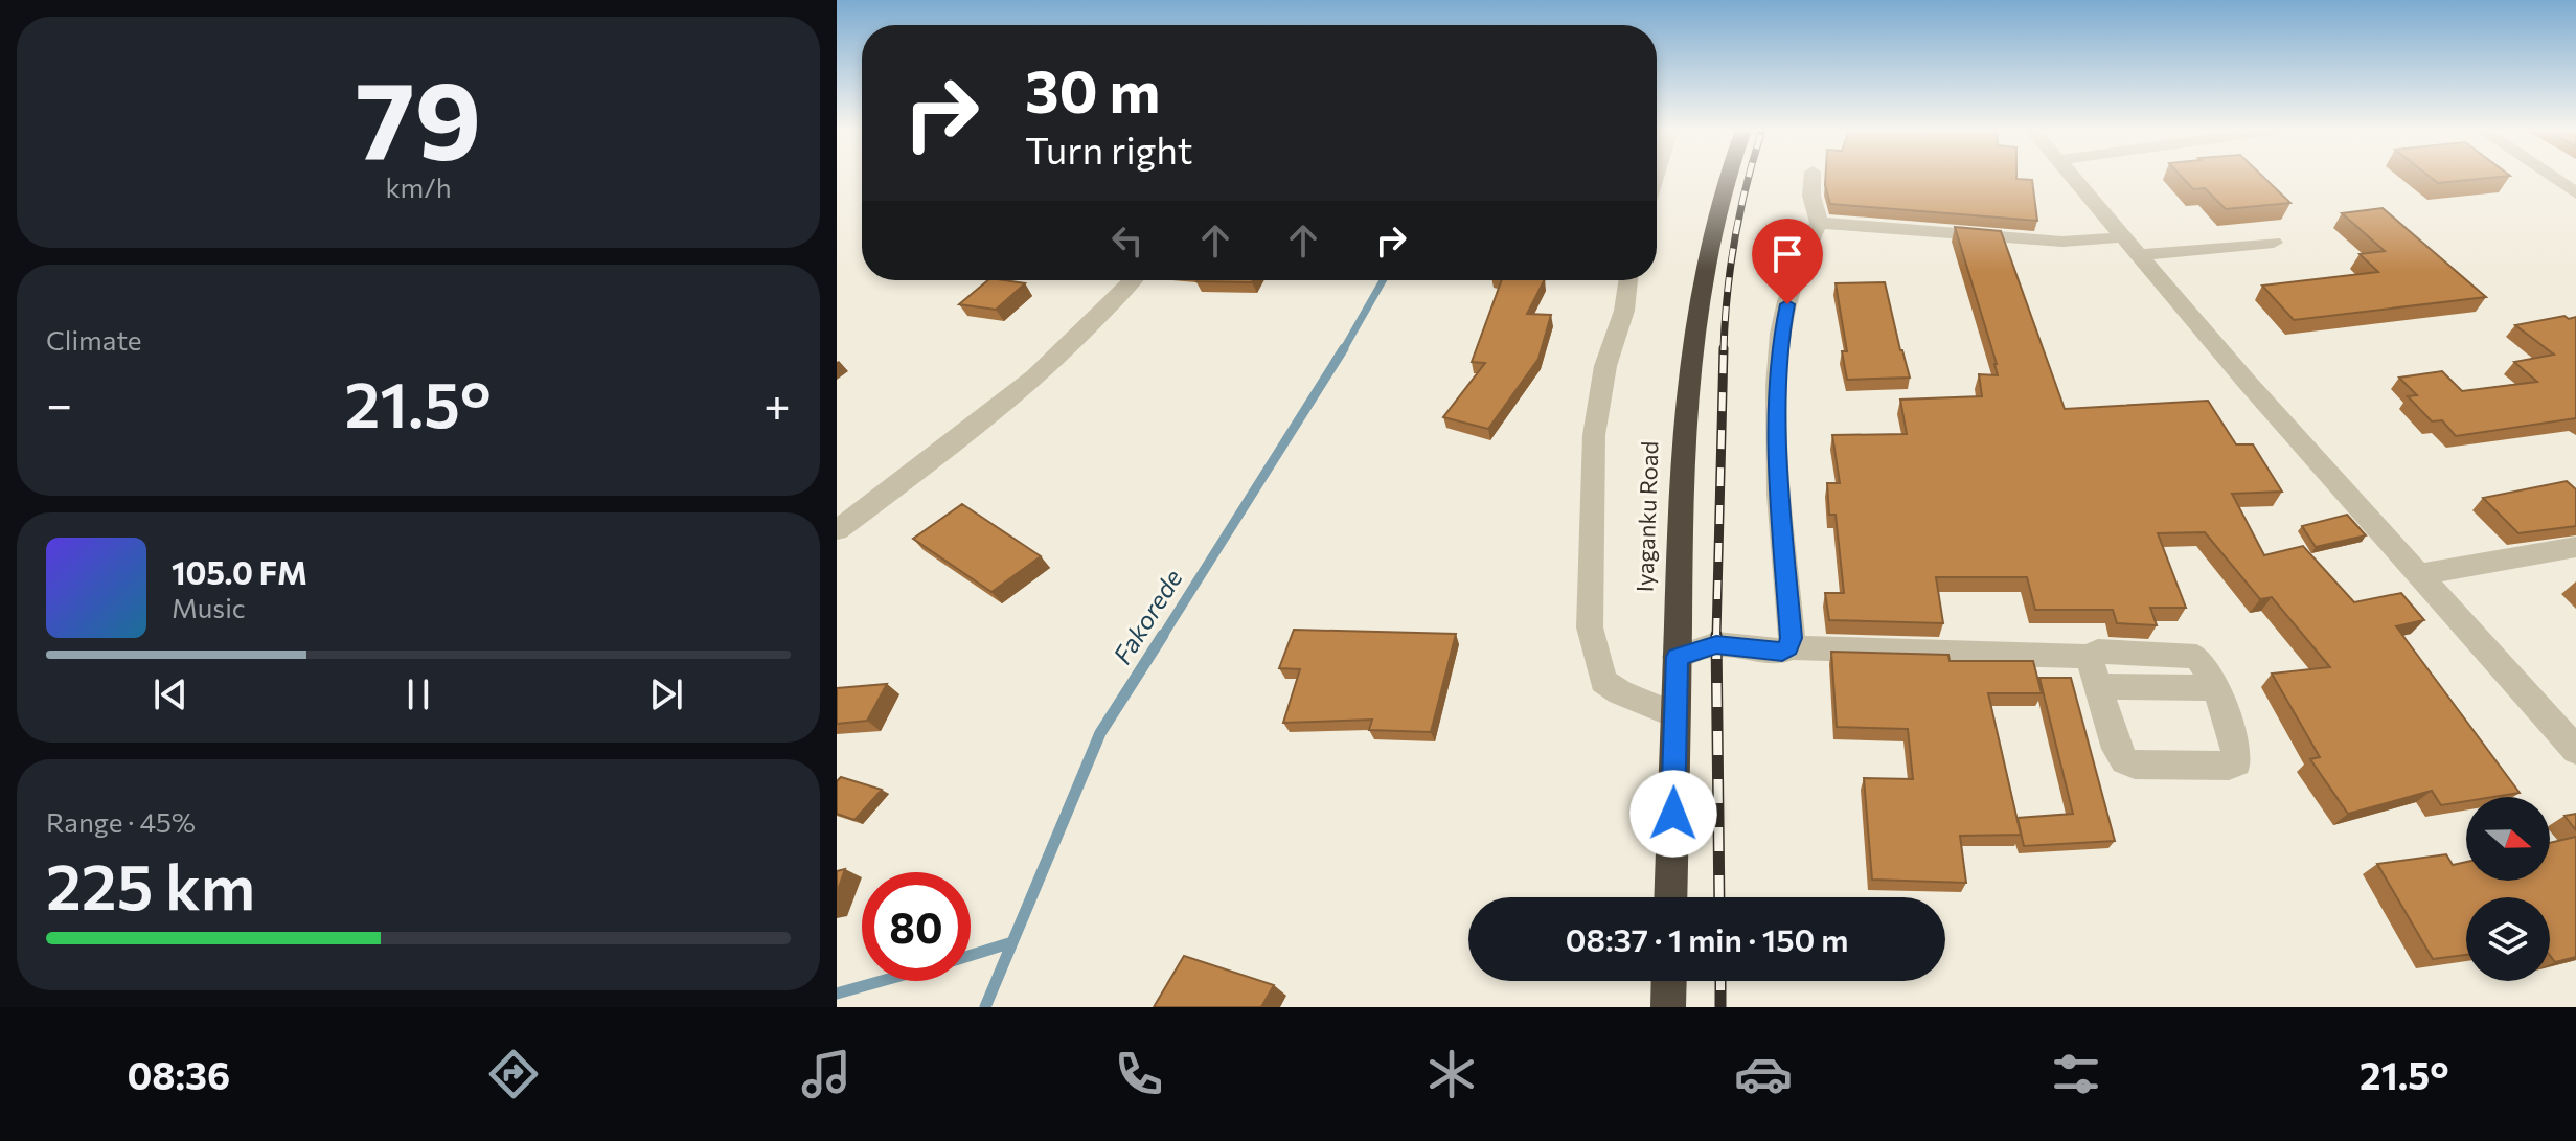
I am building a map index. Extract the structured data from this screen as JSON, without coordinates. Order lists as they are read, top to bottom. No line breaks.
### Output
{"streets":{"highway":["Iyaganku Road"]},"water":["Fakorede"],"north":"right","page":{"tile":[["79","km/h"],"Climate",["Range · 45%","225 km"]],"turn":["30 m","Turn right"],"heat":["−","21.5°","+"],"song":["105.0 FM","Music"],"limit":"80","trip":"08:37 · 1 min · 150 m","tabs":["08:36","21.5°"]}}
